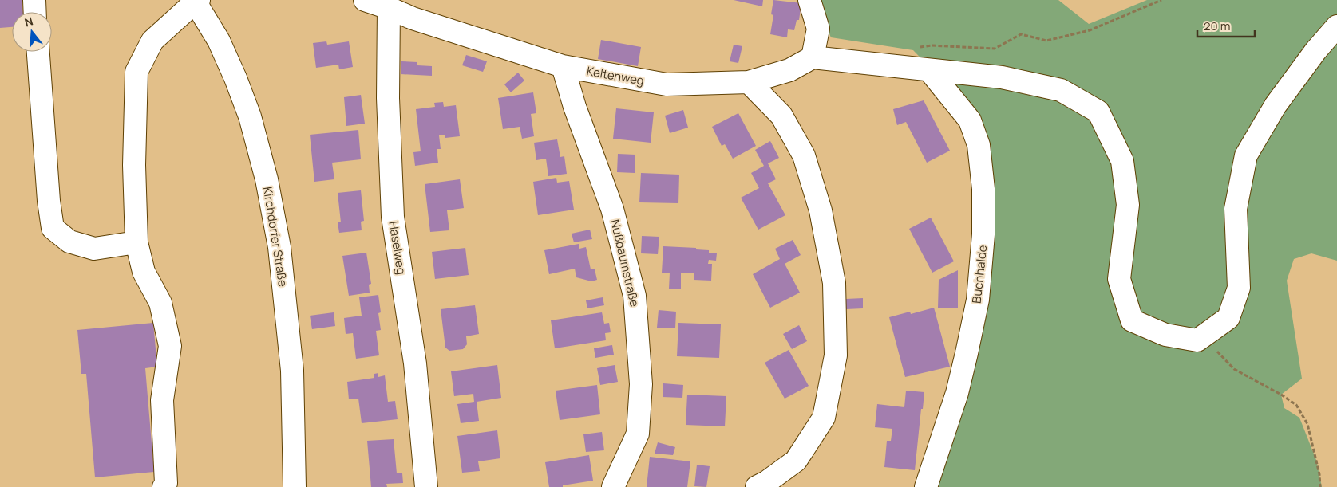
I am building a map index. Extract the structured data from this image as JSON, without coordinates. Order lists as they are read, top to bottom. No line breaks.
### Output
{"streets":{"street":["Keltenweg","Kirchdorfer Straße","Haselweg","Nußbaumstraße","Buchhalde"]},"crossings":[["Keltenweg","Haselweg"],["Keltenweg","Nußbaumstraße"]],"scale_bar":"20 m","north":"top"}
